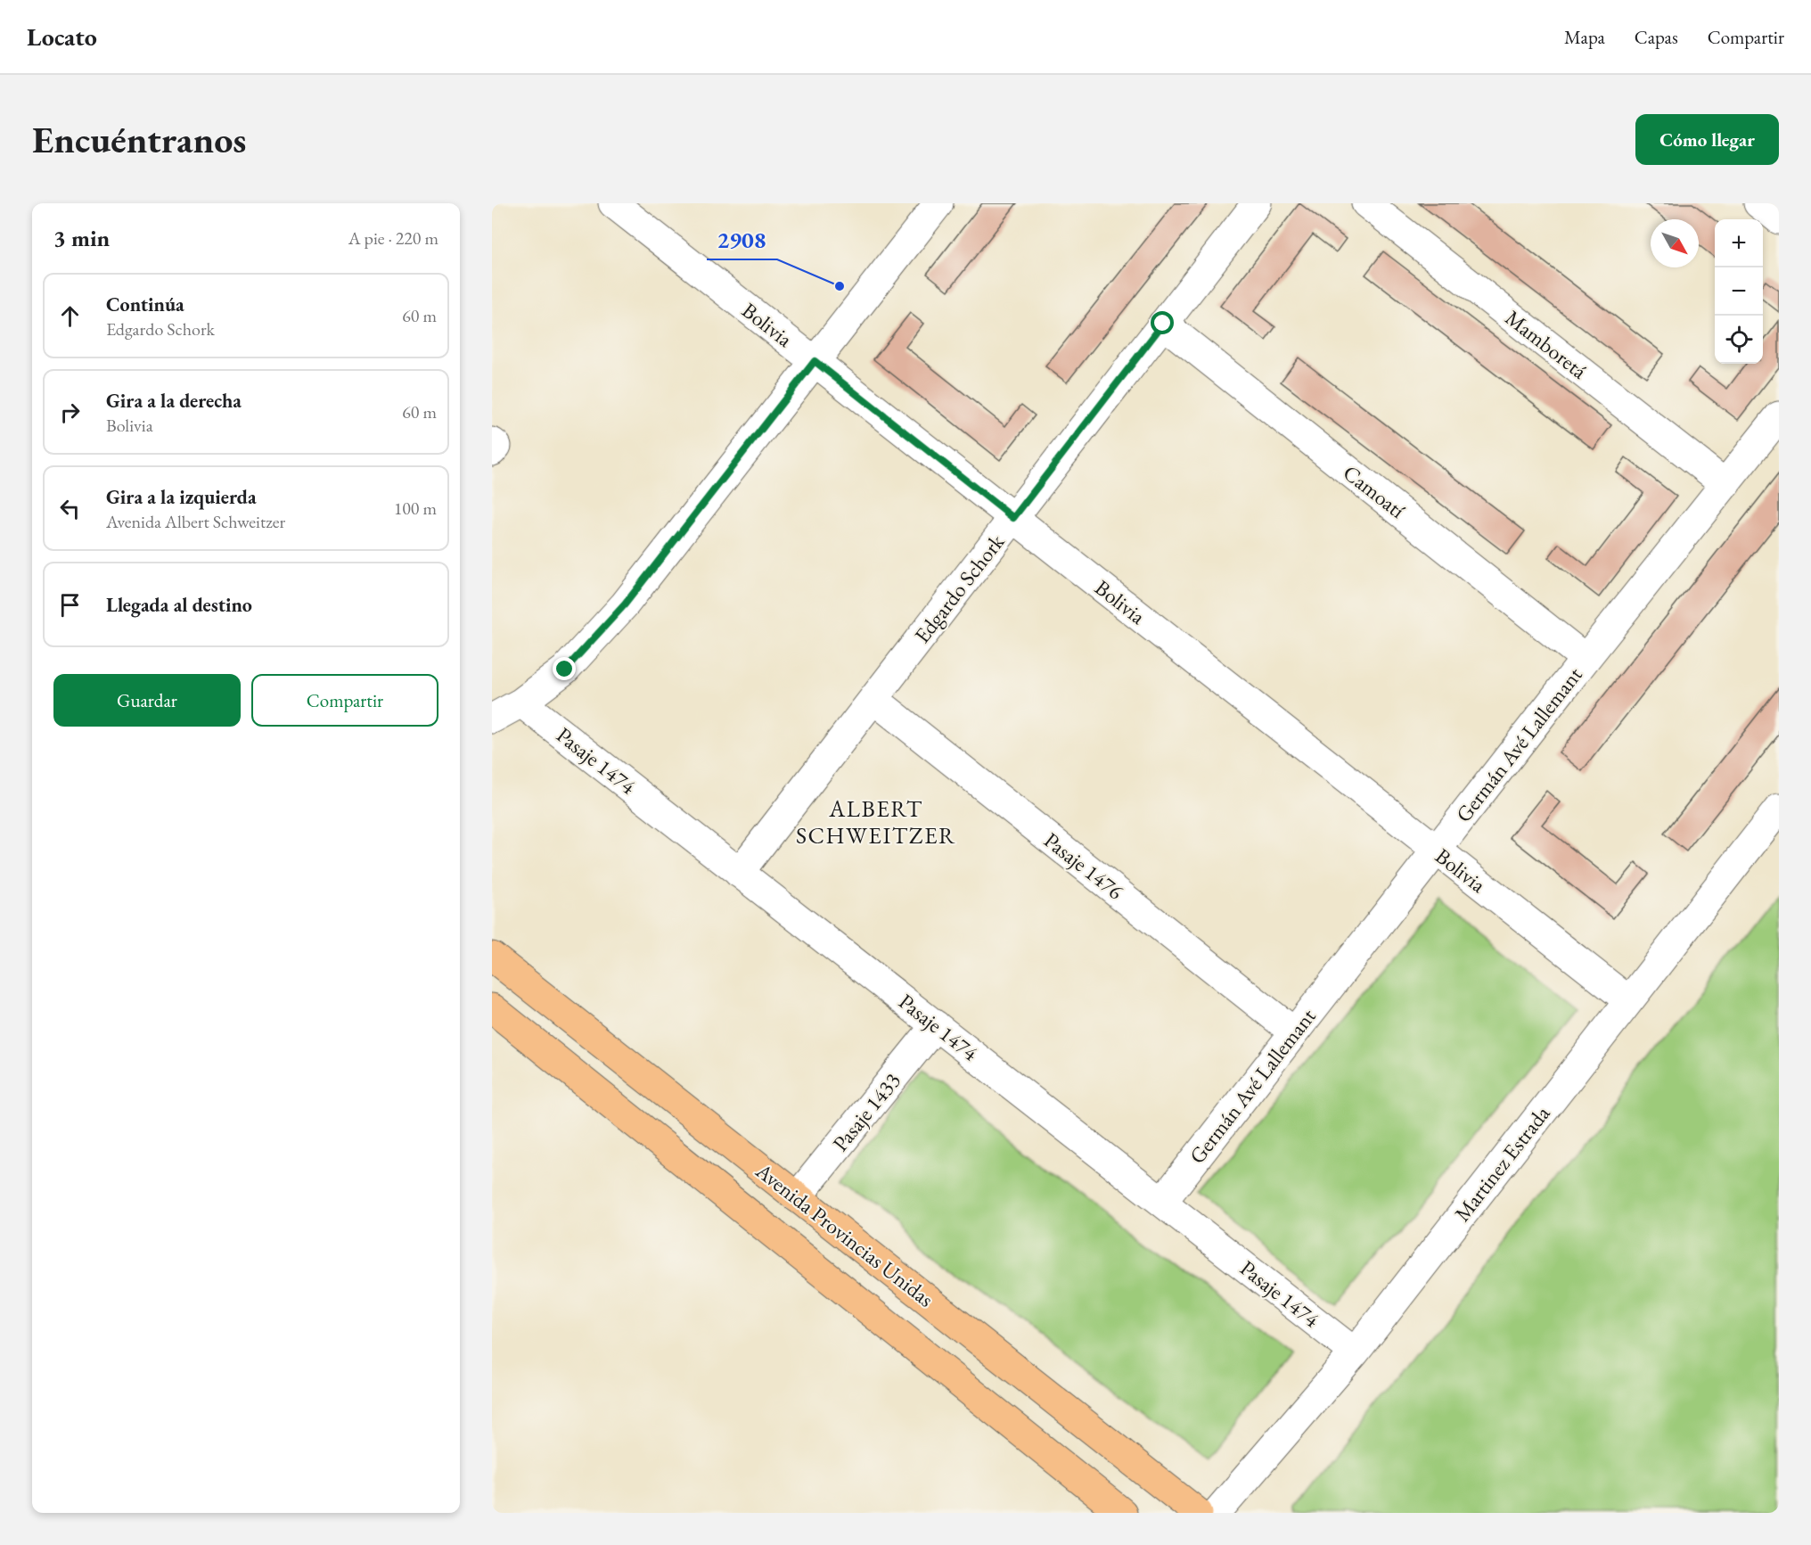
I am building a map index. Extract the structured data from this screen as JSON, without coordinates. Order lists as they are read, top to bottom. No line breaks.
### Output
{"streets":{"main road":["Avenida Provincias Unidas"],"street":["Bolivia","Mamboretá","Camoatí","Edgardo Schork","Germán Avé Lallemant","Pasaje 1474","Pasaje 1476","Pasaje 1433","Martinez Estrada"]},"crossings":[["Bolivia","Edgardo Schork"],["Bolivia","Germán Avé Lallemant"],["Bolivia","Martinez Estrada"],["Mamboretá","Germán Avé Lallemant"],["Camoatí","Edgardo Schork"],["Camoatí","Germán Avé Lallemant"],["Edgardo Schork","Pasaje 1474"],["Edgardo Schork","Pasaje 1476"],["Germán Avé Lallemant","Pasaje 1474"],["Germán Avé Lallemant","Pasaje 1476"],["Pasaje 1474","Pasaje 1433"],["Pasaje 1474","Martinez Estrada"],["Pasaje 1433","Avenida Provincias Unidas"]],"districts":["ALBERT SCHWEITZER"],"places":["2908"],"north":"bottom right","page":{"header":"Locato","nav":["Mapa","Capas","Compartir"],"buttons":["Cómo llegar",["Guardar","Compartir"]],"title":"Encuéntranos","heading":["3 min","A pie · 220 m"],"map_buttons":["+","−"],"list":[["Continúa","Edgardo Schork","60 m"],["Gira a la derecha","Bolivia","60 m"],["Gira a la izquierda","Avenida Albert Schweitzer","100 m"],"Llegada al destino"]}}
